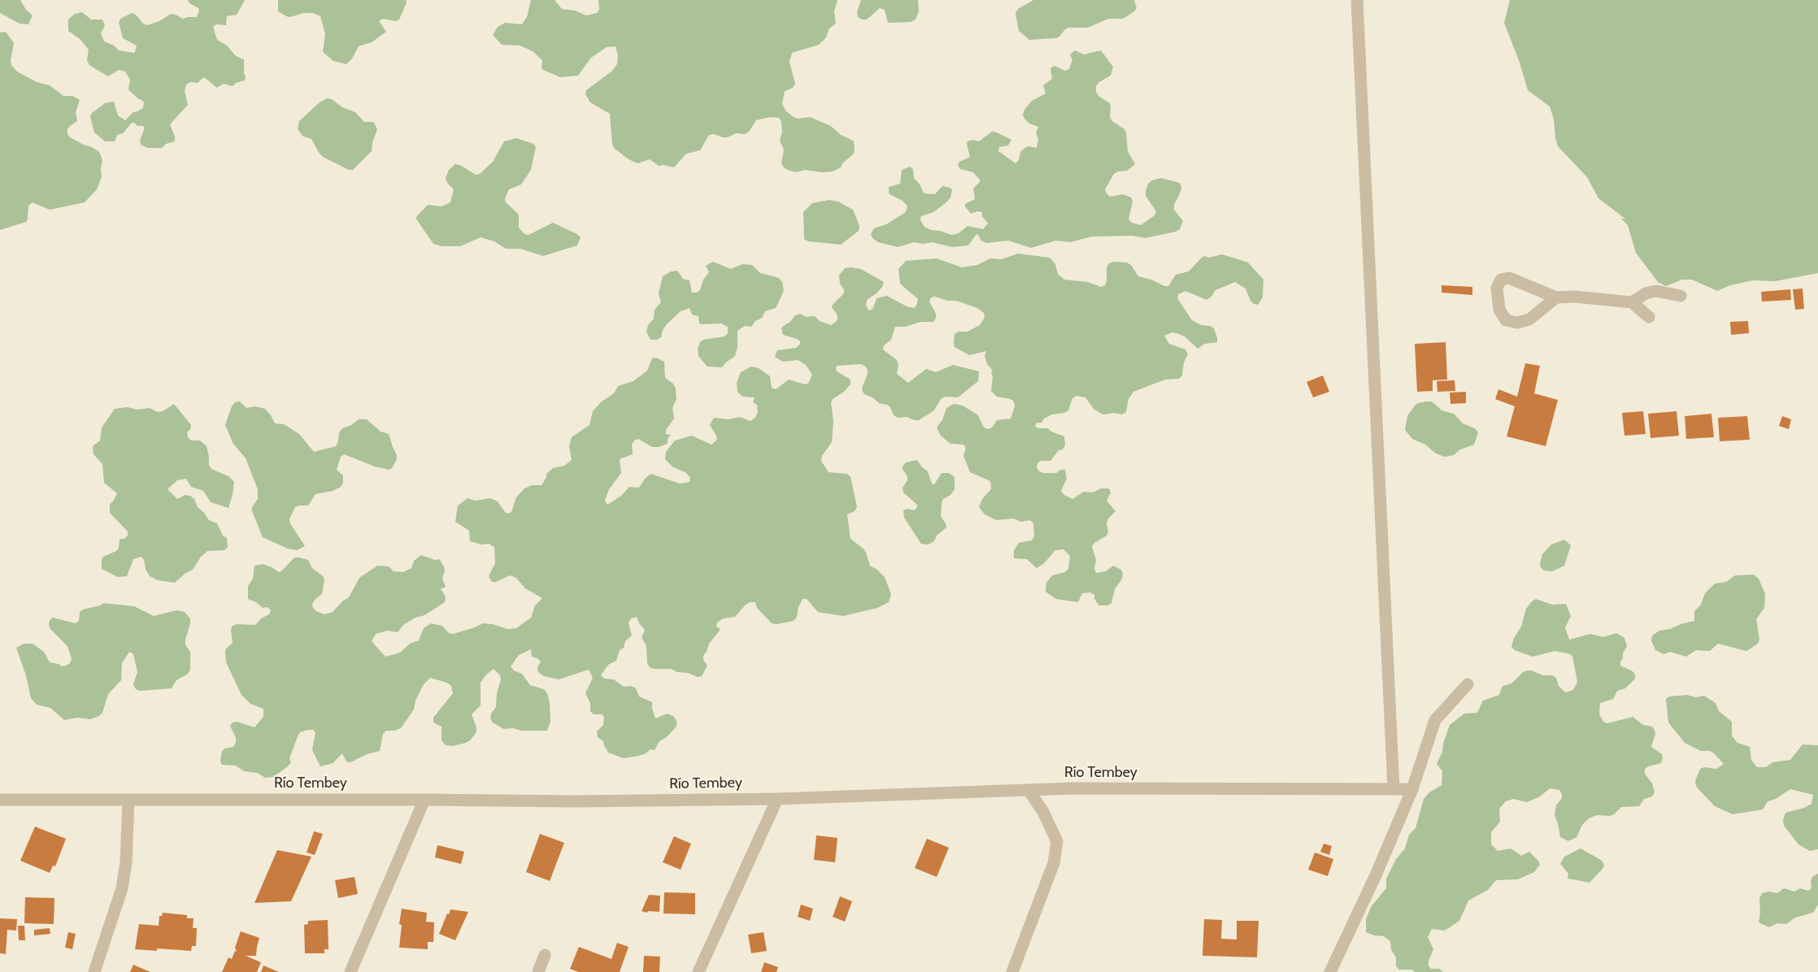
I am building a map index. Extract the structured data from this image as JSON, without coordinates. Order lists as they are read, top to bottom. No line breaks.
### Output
{"streets":{"street":["Río Tembey"]}}
